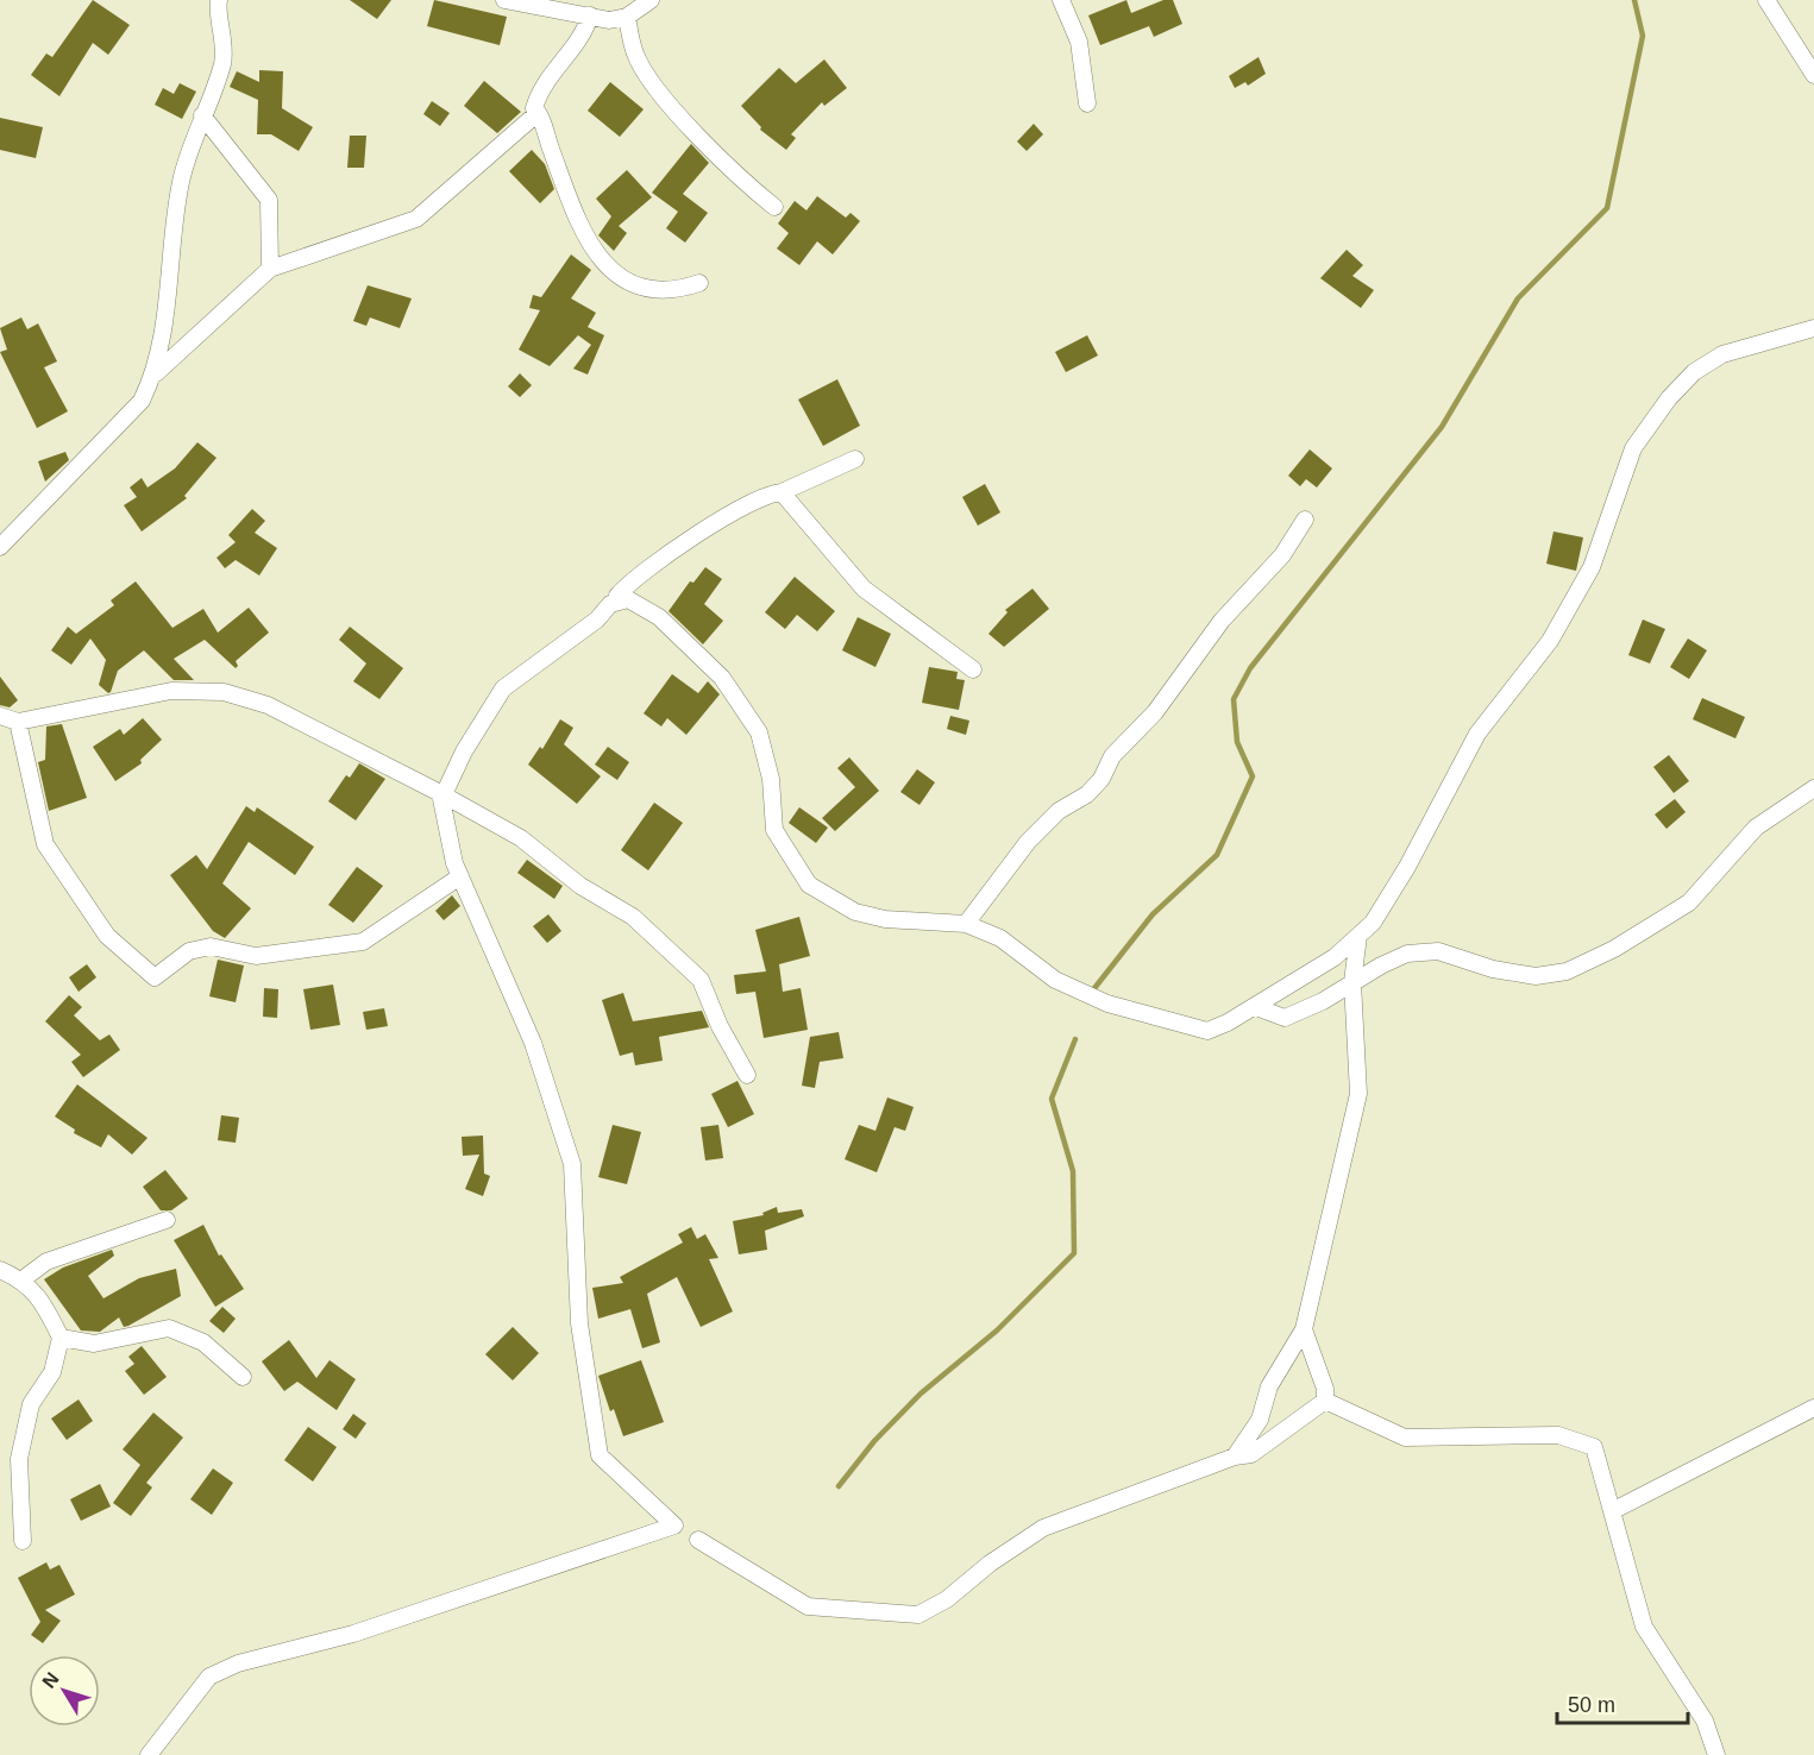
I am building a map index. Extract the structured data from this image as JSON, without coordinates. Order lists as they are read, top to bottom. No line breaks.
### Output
{"scale_bar":"50 m","north":"top left"}
